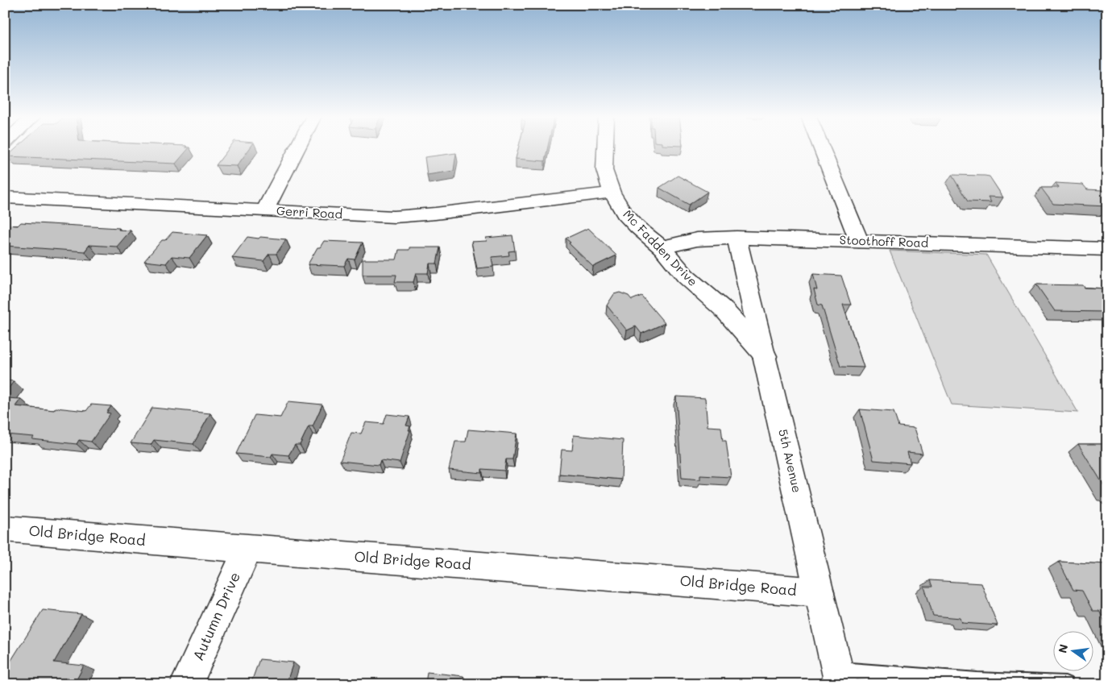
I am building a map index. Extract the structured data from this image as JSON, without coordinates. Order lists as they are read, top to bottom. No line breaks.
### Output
{"streets":{"street":["Gerri Road","Stoothoff Road","Mc Fadden Drive","5th Avenue","Old Bridge Road","Autumn Drive"]},"crossings":[["Gerri Road","Mc Fadden Drive"],["Stoothoff Road","Mc Fadden Drive"],["Stoothoff Road","5th Avenue"],["Mc Fadden Drive","5th Avenue"],["5th Avenue","Old Bridge Road"],["Old Bridge Road","Autumn Drive"]],"north":"left"}
